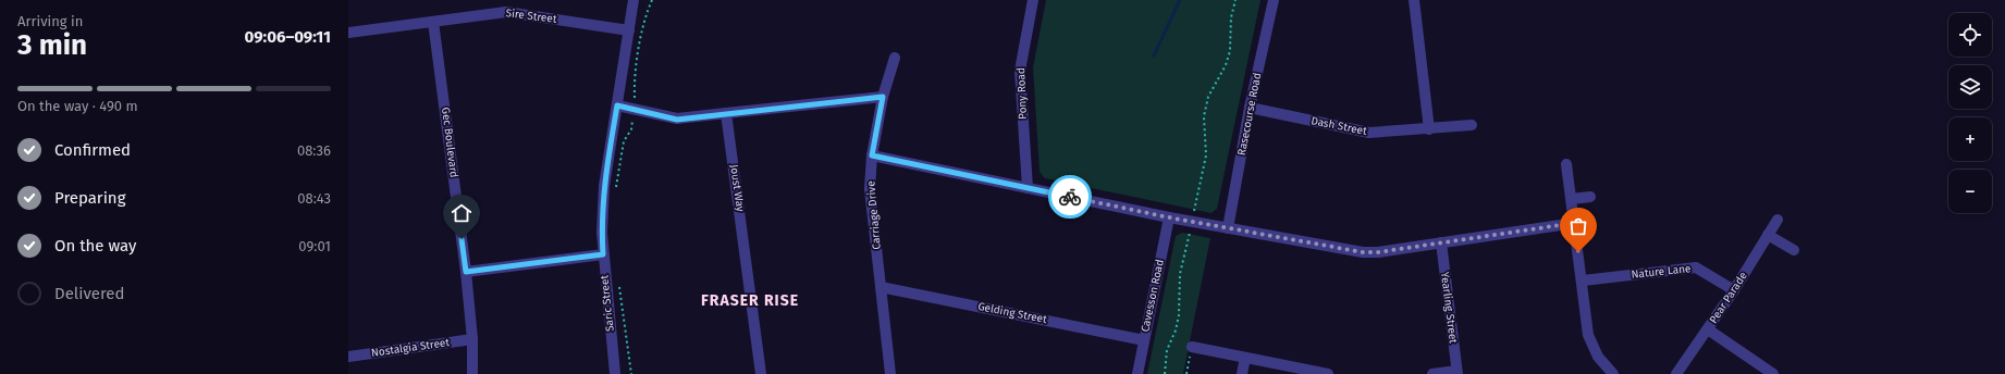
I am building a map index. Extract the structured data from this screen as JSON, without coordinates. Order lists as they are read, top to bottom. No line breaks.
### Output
{"streets":{"street":["Sire Street","Pony Road","Rasecourse Road","Dash Street","Gec Boulevard","Joust Way","Carriage Drive","Nature Lane","Cavesson Road","Pear Parade","Saric Street","Yearling Street","Gelding Street","Nostalgia Street"]},"crossings":[["Sire Street","Gec Boulevard"],["Sire Street","Saric Street"],["Rasecourse Road","Dash Street"],["Gec Boulevard","Nostalgia Street"],["Carriage Drive","Gelding Street"],["Nature Lane","Pear Parade"],["Cavesson Road","Gelding Street"]],"districts":["FRASER RISE"],"page":{"heading":["3 min","Arriving in","09:06–09:11"],"map_buttons":["+","−"],"bar":"On the way · 490 m","list":[["Confirmed","08:36"],["Preparing","08:43"],["On the way","09:01"],"Delivered"]}}
